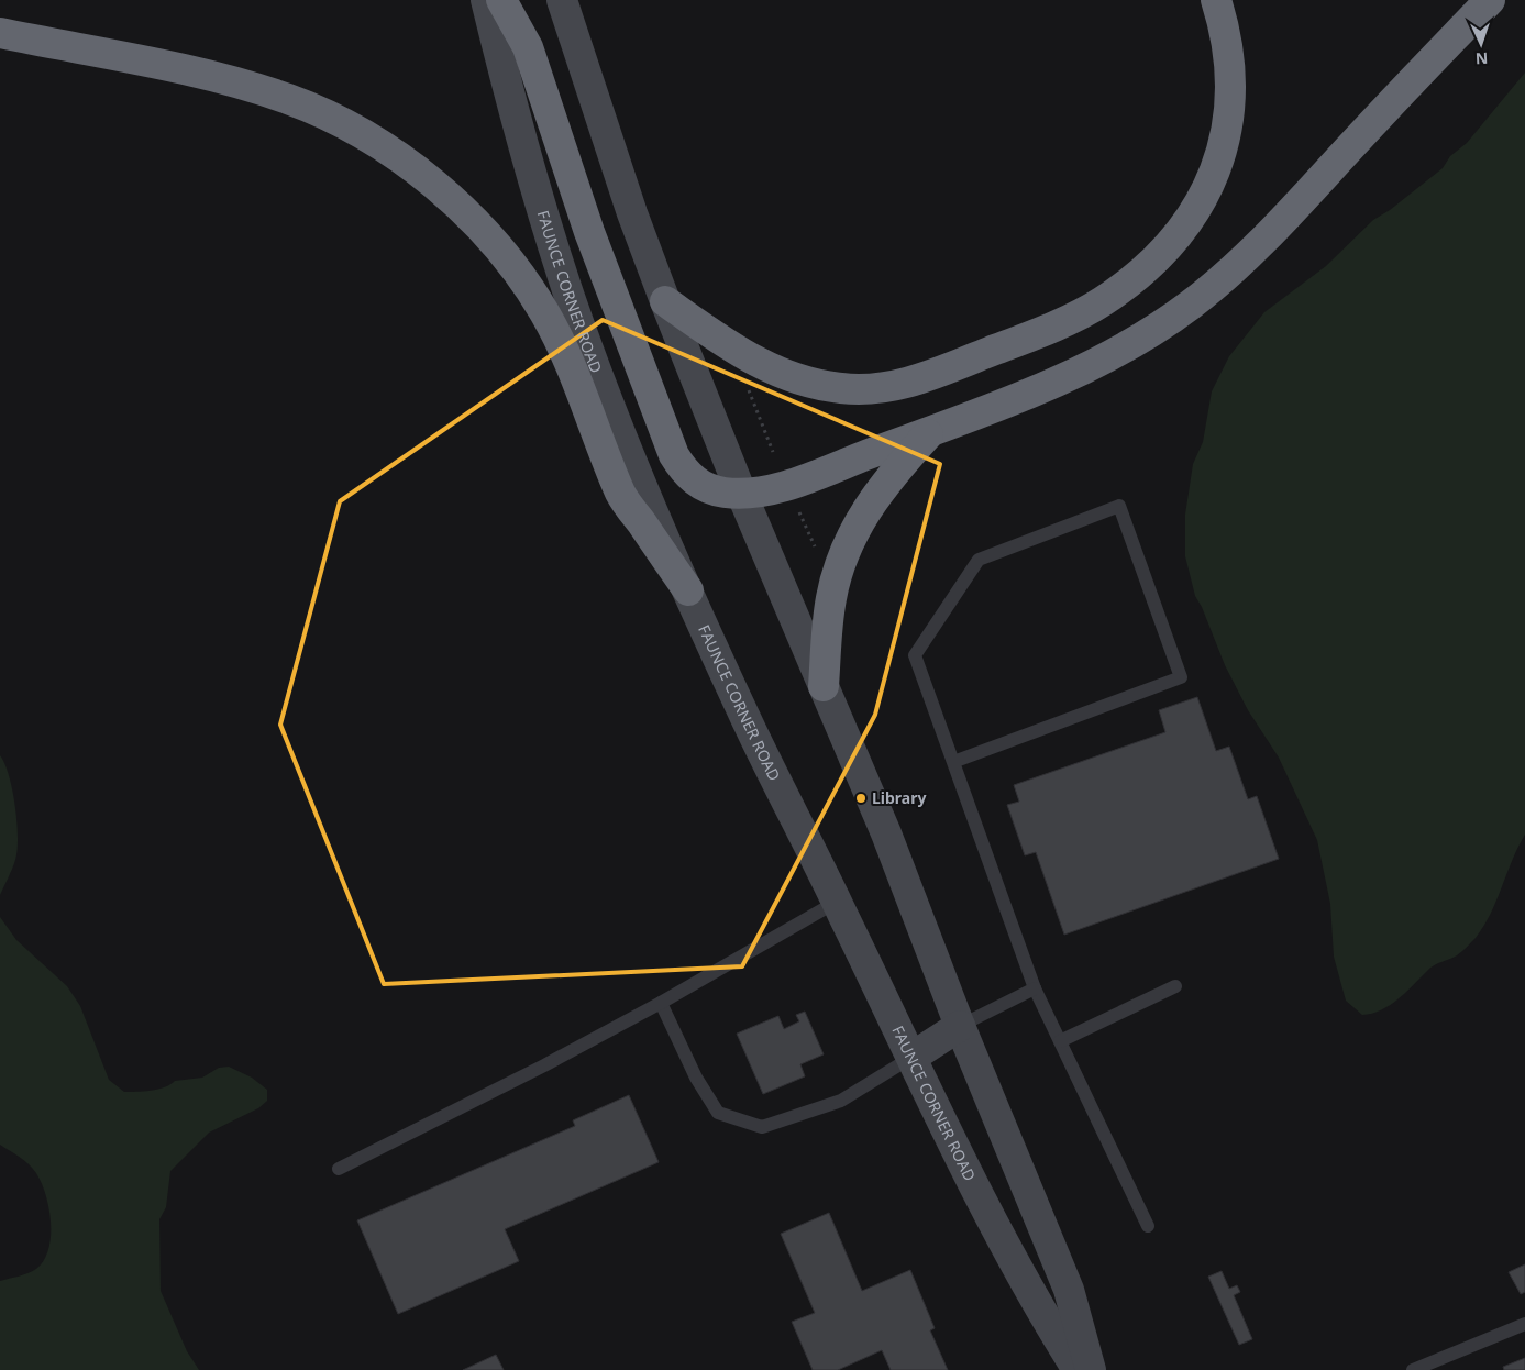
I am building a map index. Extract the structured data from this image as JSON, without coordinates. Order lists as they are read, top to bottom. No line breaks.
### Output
{"streets":{"main road":["FAUNCE CORNER ROAD"]},"places":["Library"],"north":"bottom"}
